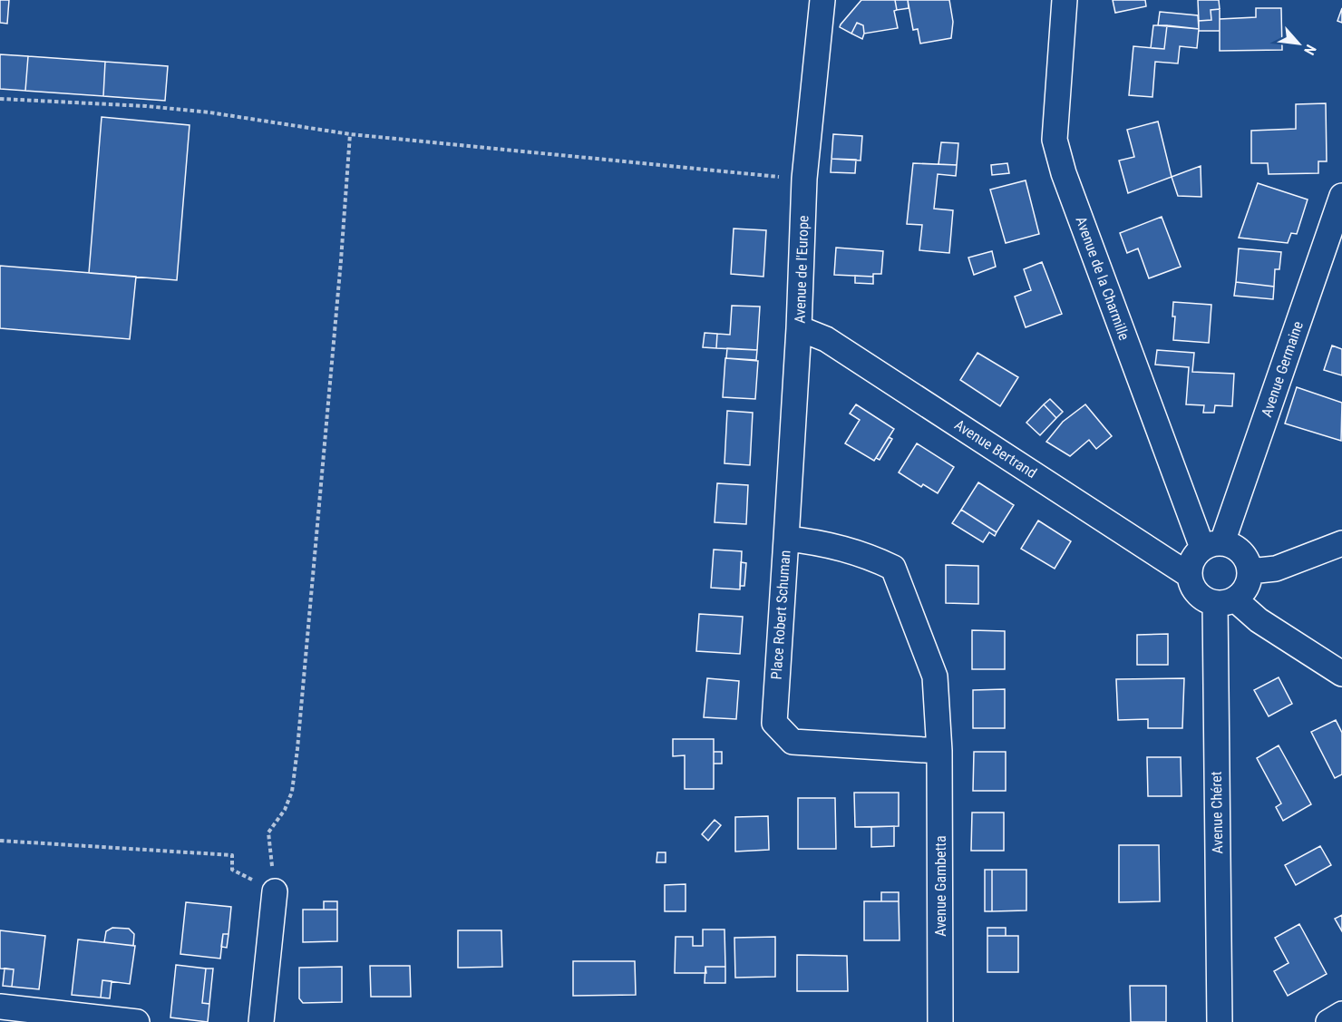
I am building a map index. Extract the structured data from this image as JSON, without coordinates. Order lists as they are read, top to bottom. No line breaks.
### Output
{"streets":{"street":["Avenue de l'Europe","Avenue de la Charmille","Avenue Germaine","Avenue Bertrand","Place Robert Schuman","Avenue Chéret","Avenue Gambetta"]},"crossings":[["Avenue de l'Europe","Avenue Bertrand"],["Avenue de l'Europe","Place Robert Schuman"],["Avenue de la Charmille","Avenue Germaine"],["Avenue de la Charmille","Avenue Bertrand"],["Avenue de la Charmille","Avenue Chéret"],["Avenue Germaine","Avenue Bertrand"],["Avenue Germaine","Avenue Chéret"],["Avenue Bertrand","Avenue Chéret"],["Place Robert Schuman","Avenue Gambetta"]],"north":"bottom right"}
